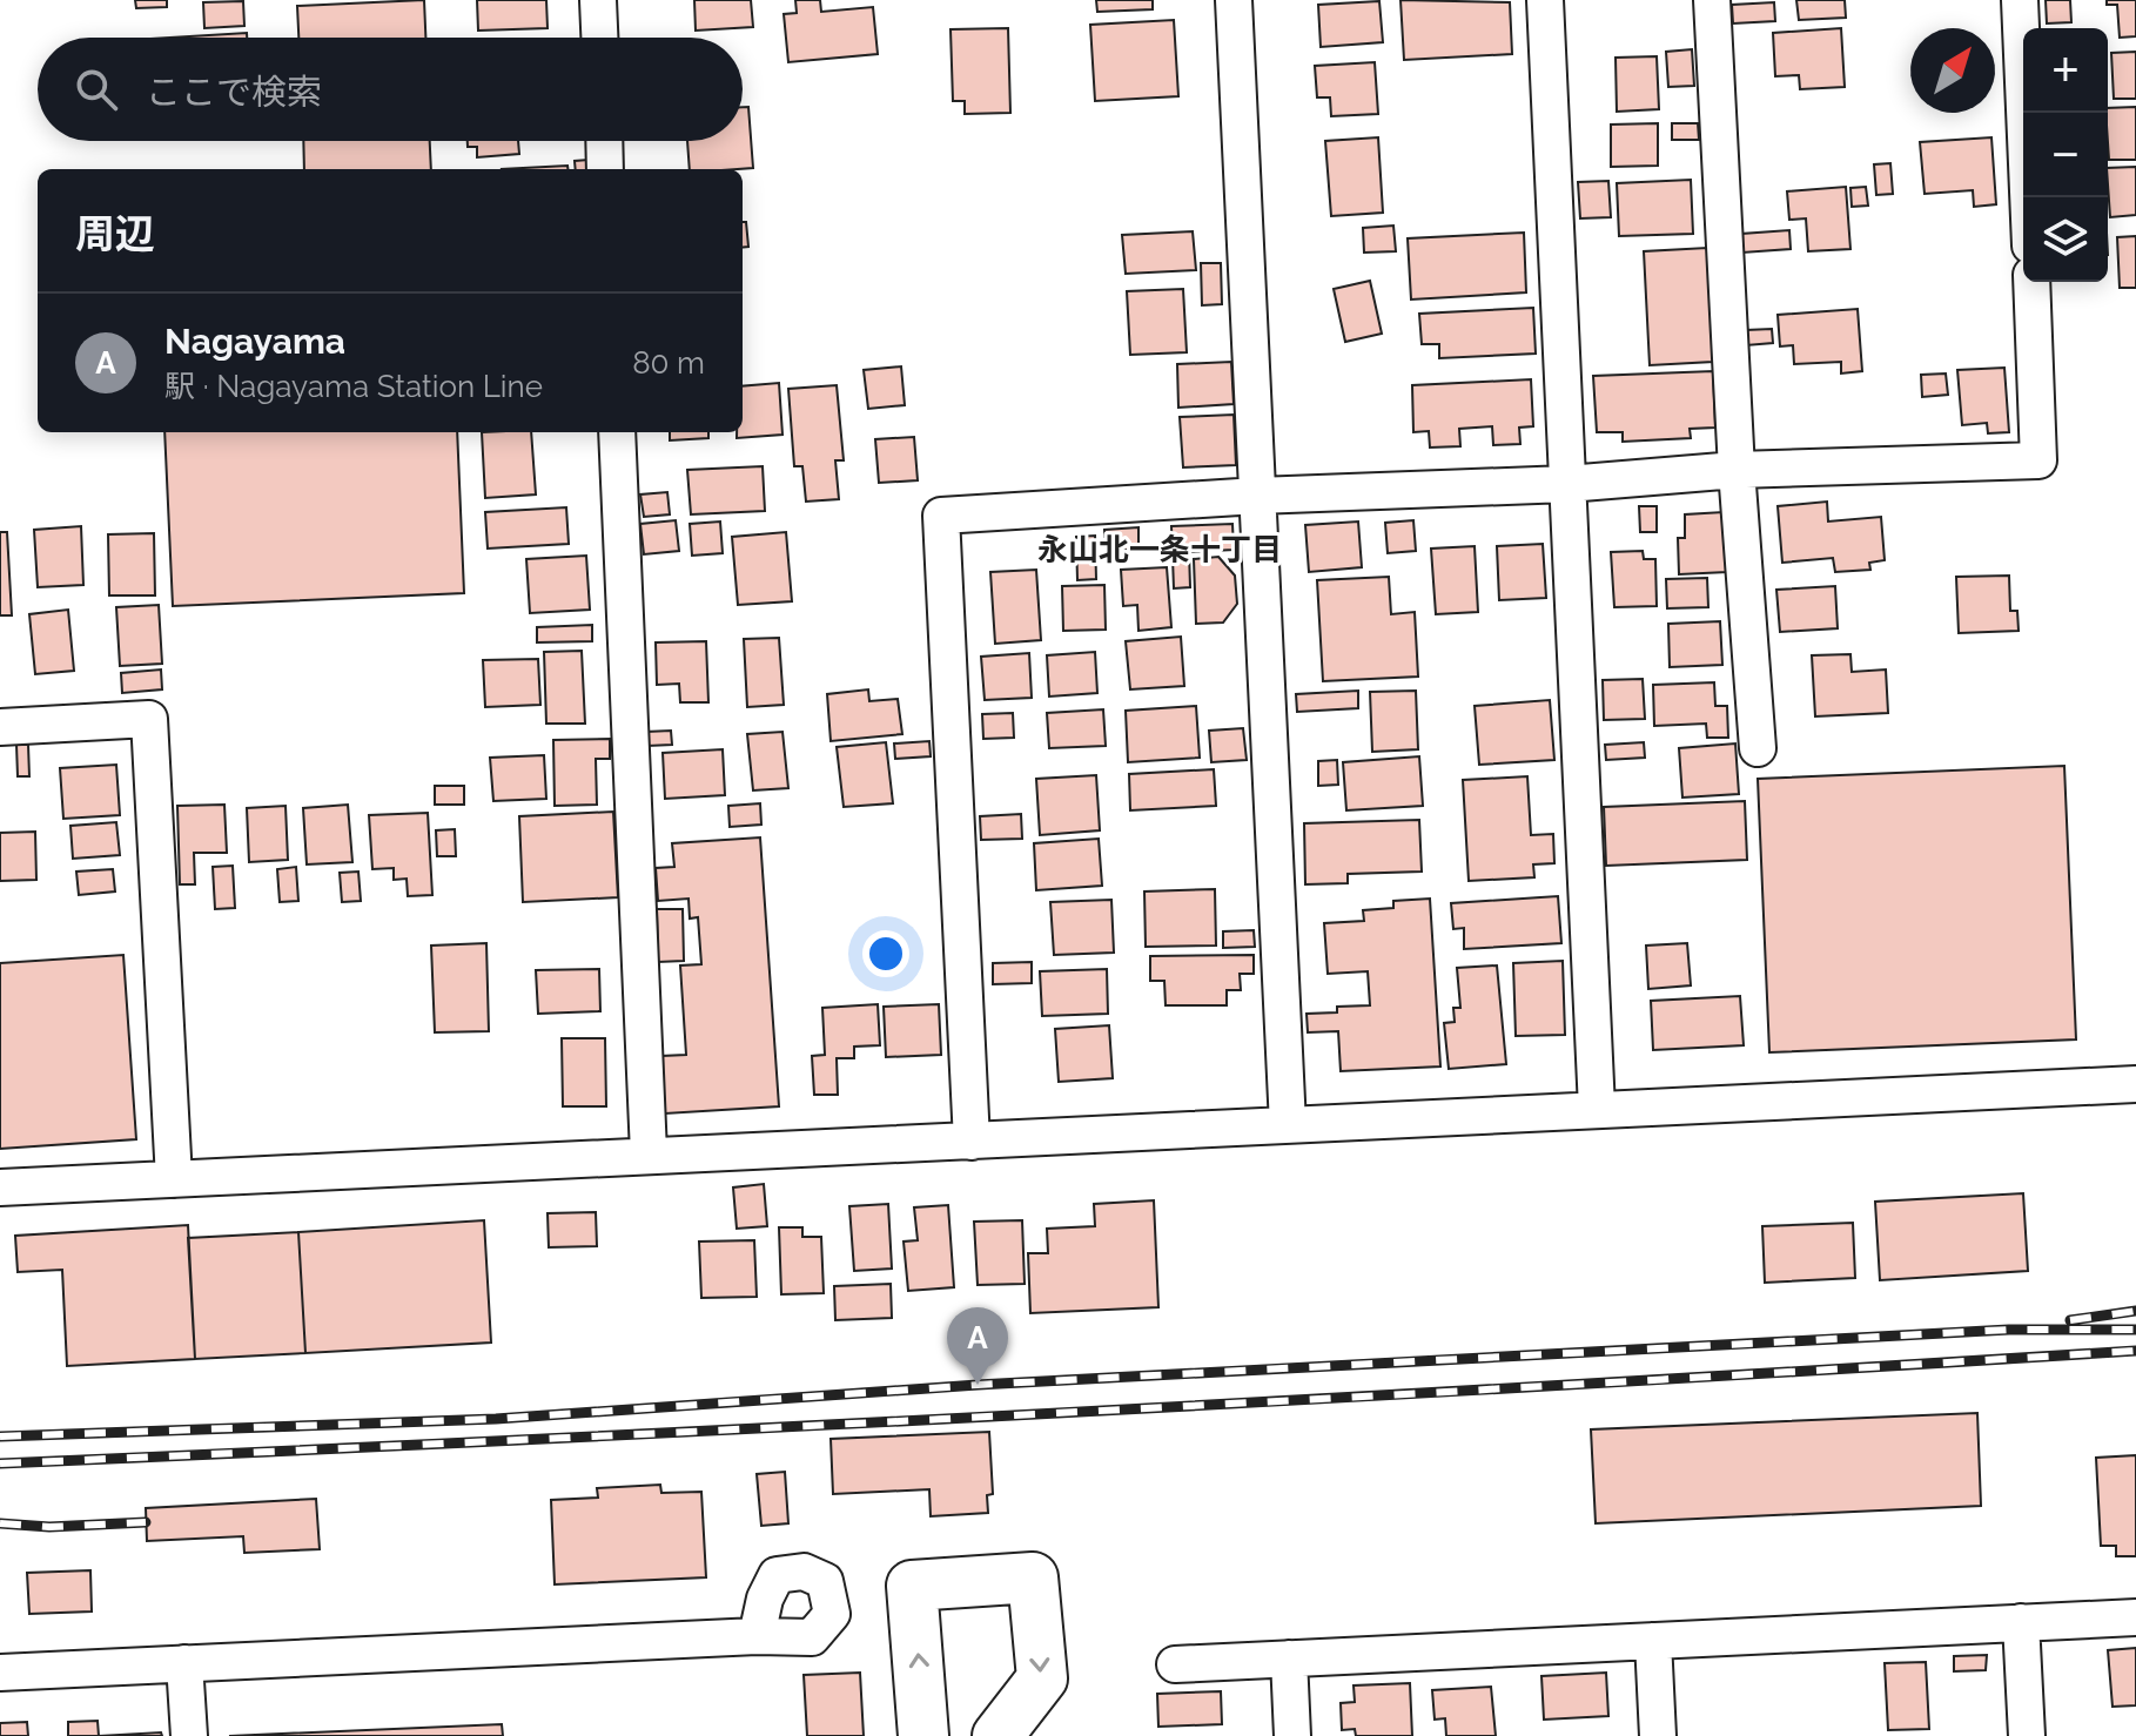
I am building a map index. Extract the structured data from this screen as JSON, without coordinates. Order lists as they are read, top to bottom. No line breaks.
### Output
{"districts":["永山北一条十丁目"],"north":"top right","page":{"map_buttons":["+","−"],"search":"ここで検索","heading":"周辺","list":[{"mark":"A","name":"Nagayama","note":"駅 · Nagayama Station Line","value":"80 m"}],"pins":"A"}}
